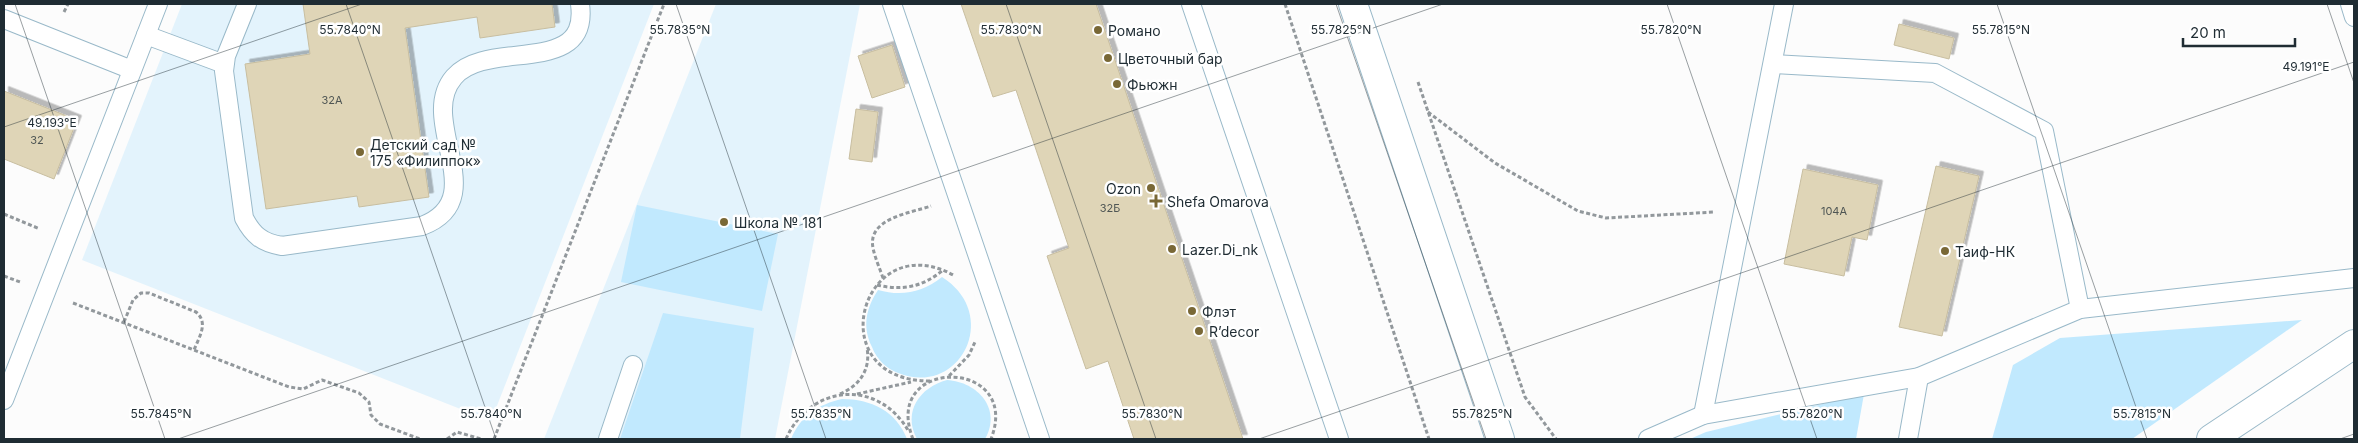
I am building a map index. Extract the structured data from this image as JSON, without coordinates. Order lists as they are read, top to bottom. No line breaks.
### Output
{"places":{"other":["Романо","Цветочный бар","Фьюжн","Детский сад № 175 «Филиппок»","Ozon","Школа № 181","Lazer.Di_nk","Таиф-НК","Флэт","R’decor"],"health":["Shefa Omarova"]},"house_numbers":["32А","32","32Б","104А"],"scale_bar":"20 m","coordinates":["55.7825°N","55.7820°N","55.7840°N","55.7835°N","55.7830°N","55.7815°N","49.191°E","49.193°E","55.7845°N"]}
